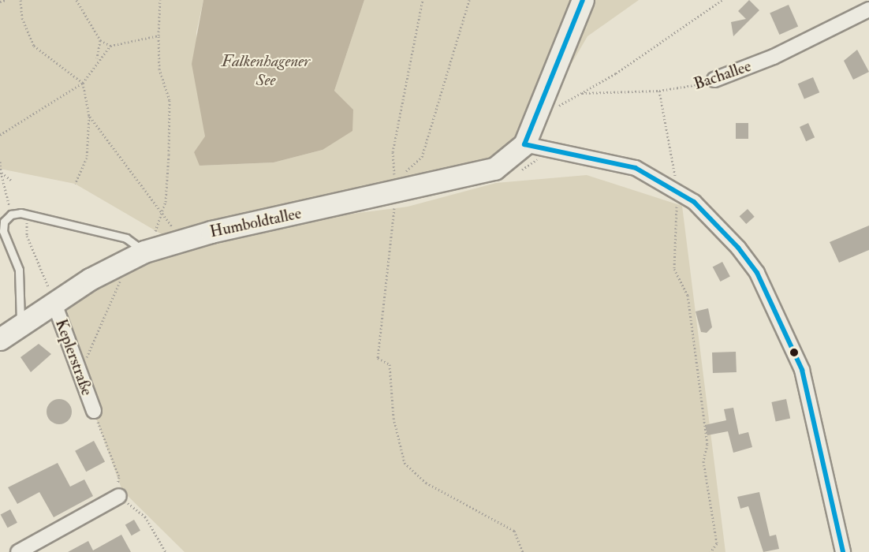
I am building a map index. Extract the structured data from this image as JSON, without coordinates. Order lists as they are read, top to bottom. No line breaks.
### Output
{"streets":{"street":["Bachallee","Humboldtallee","Keplerstraße"]},"crossings":[["Humboldtallee","Keplerstraße"]],"water":["Falkenhagener See"]}
